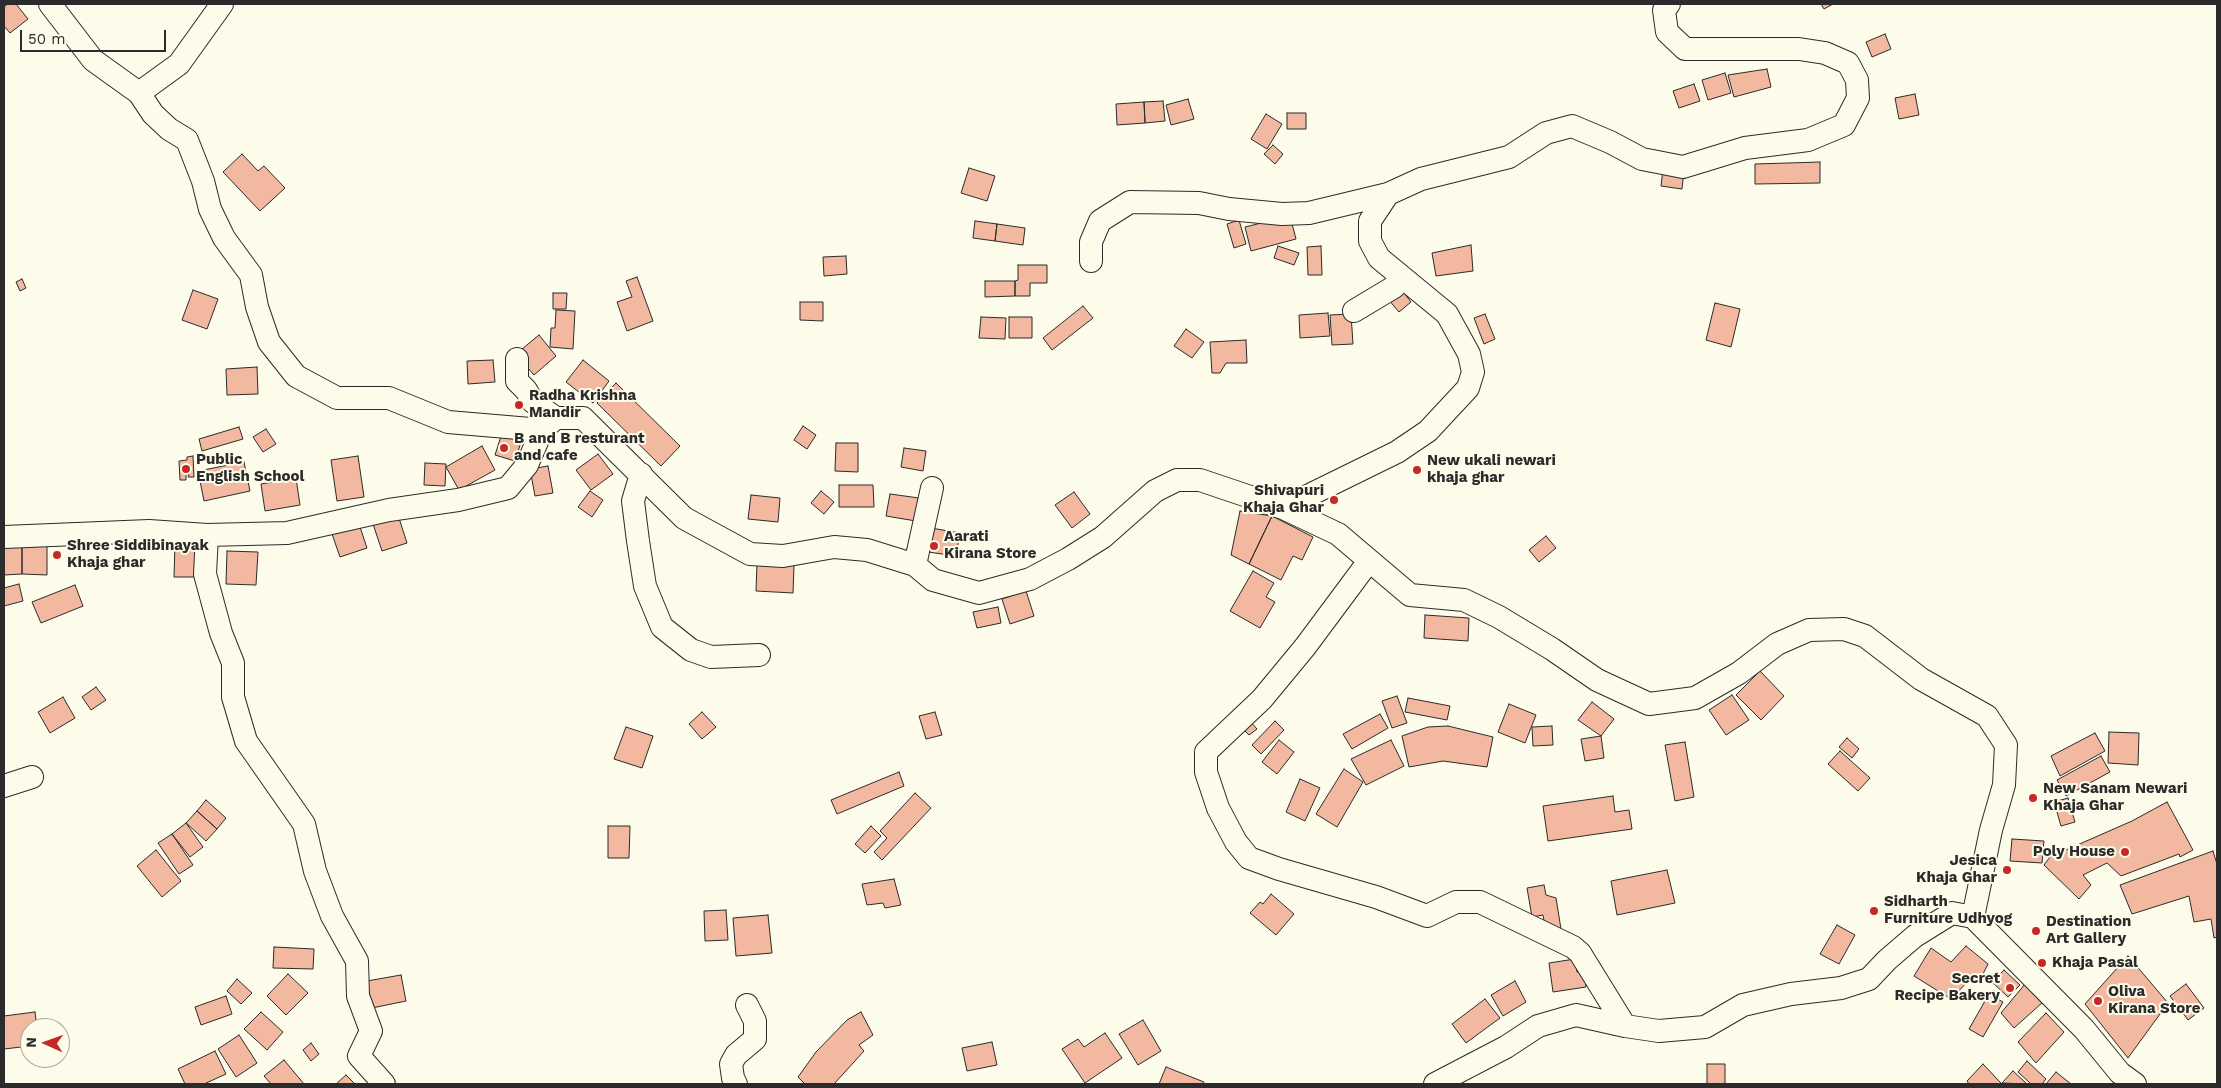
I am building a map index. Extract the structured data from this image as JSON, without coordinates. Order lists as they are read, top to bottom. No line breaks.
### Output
{"places":["Radha Krishna Mandir","B and B resturant and cafe","Public English School","New ukali newari khaja ghar","Shivapuri Khaja Ghar","Aarati Kirana Store","Shree Siddibinayak Khaja ghar","New Sanam Newari Khaja Ghar","Poly House","Jesica Khaja Ghar","Sidharth Furniture Udhyog","Destination Art Gallery","Khaja Pasal","Secret Recipe Bakery","Oliva Kirana Store"],"scale_bar":"50 m","north":"left"}
